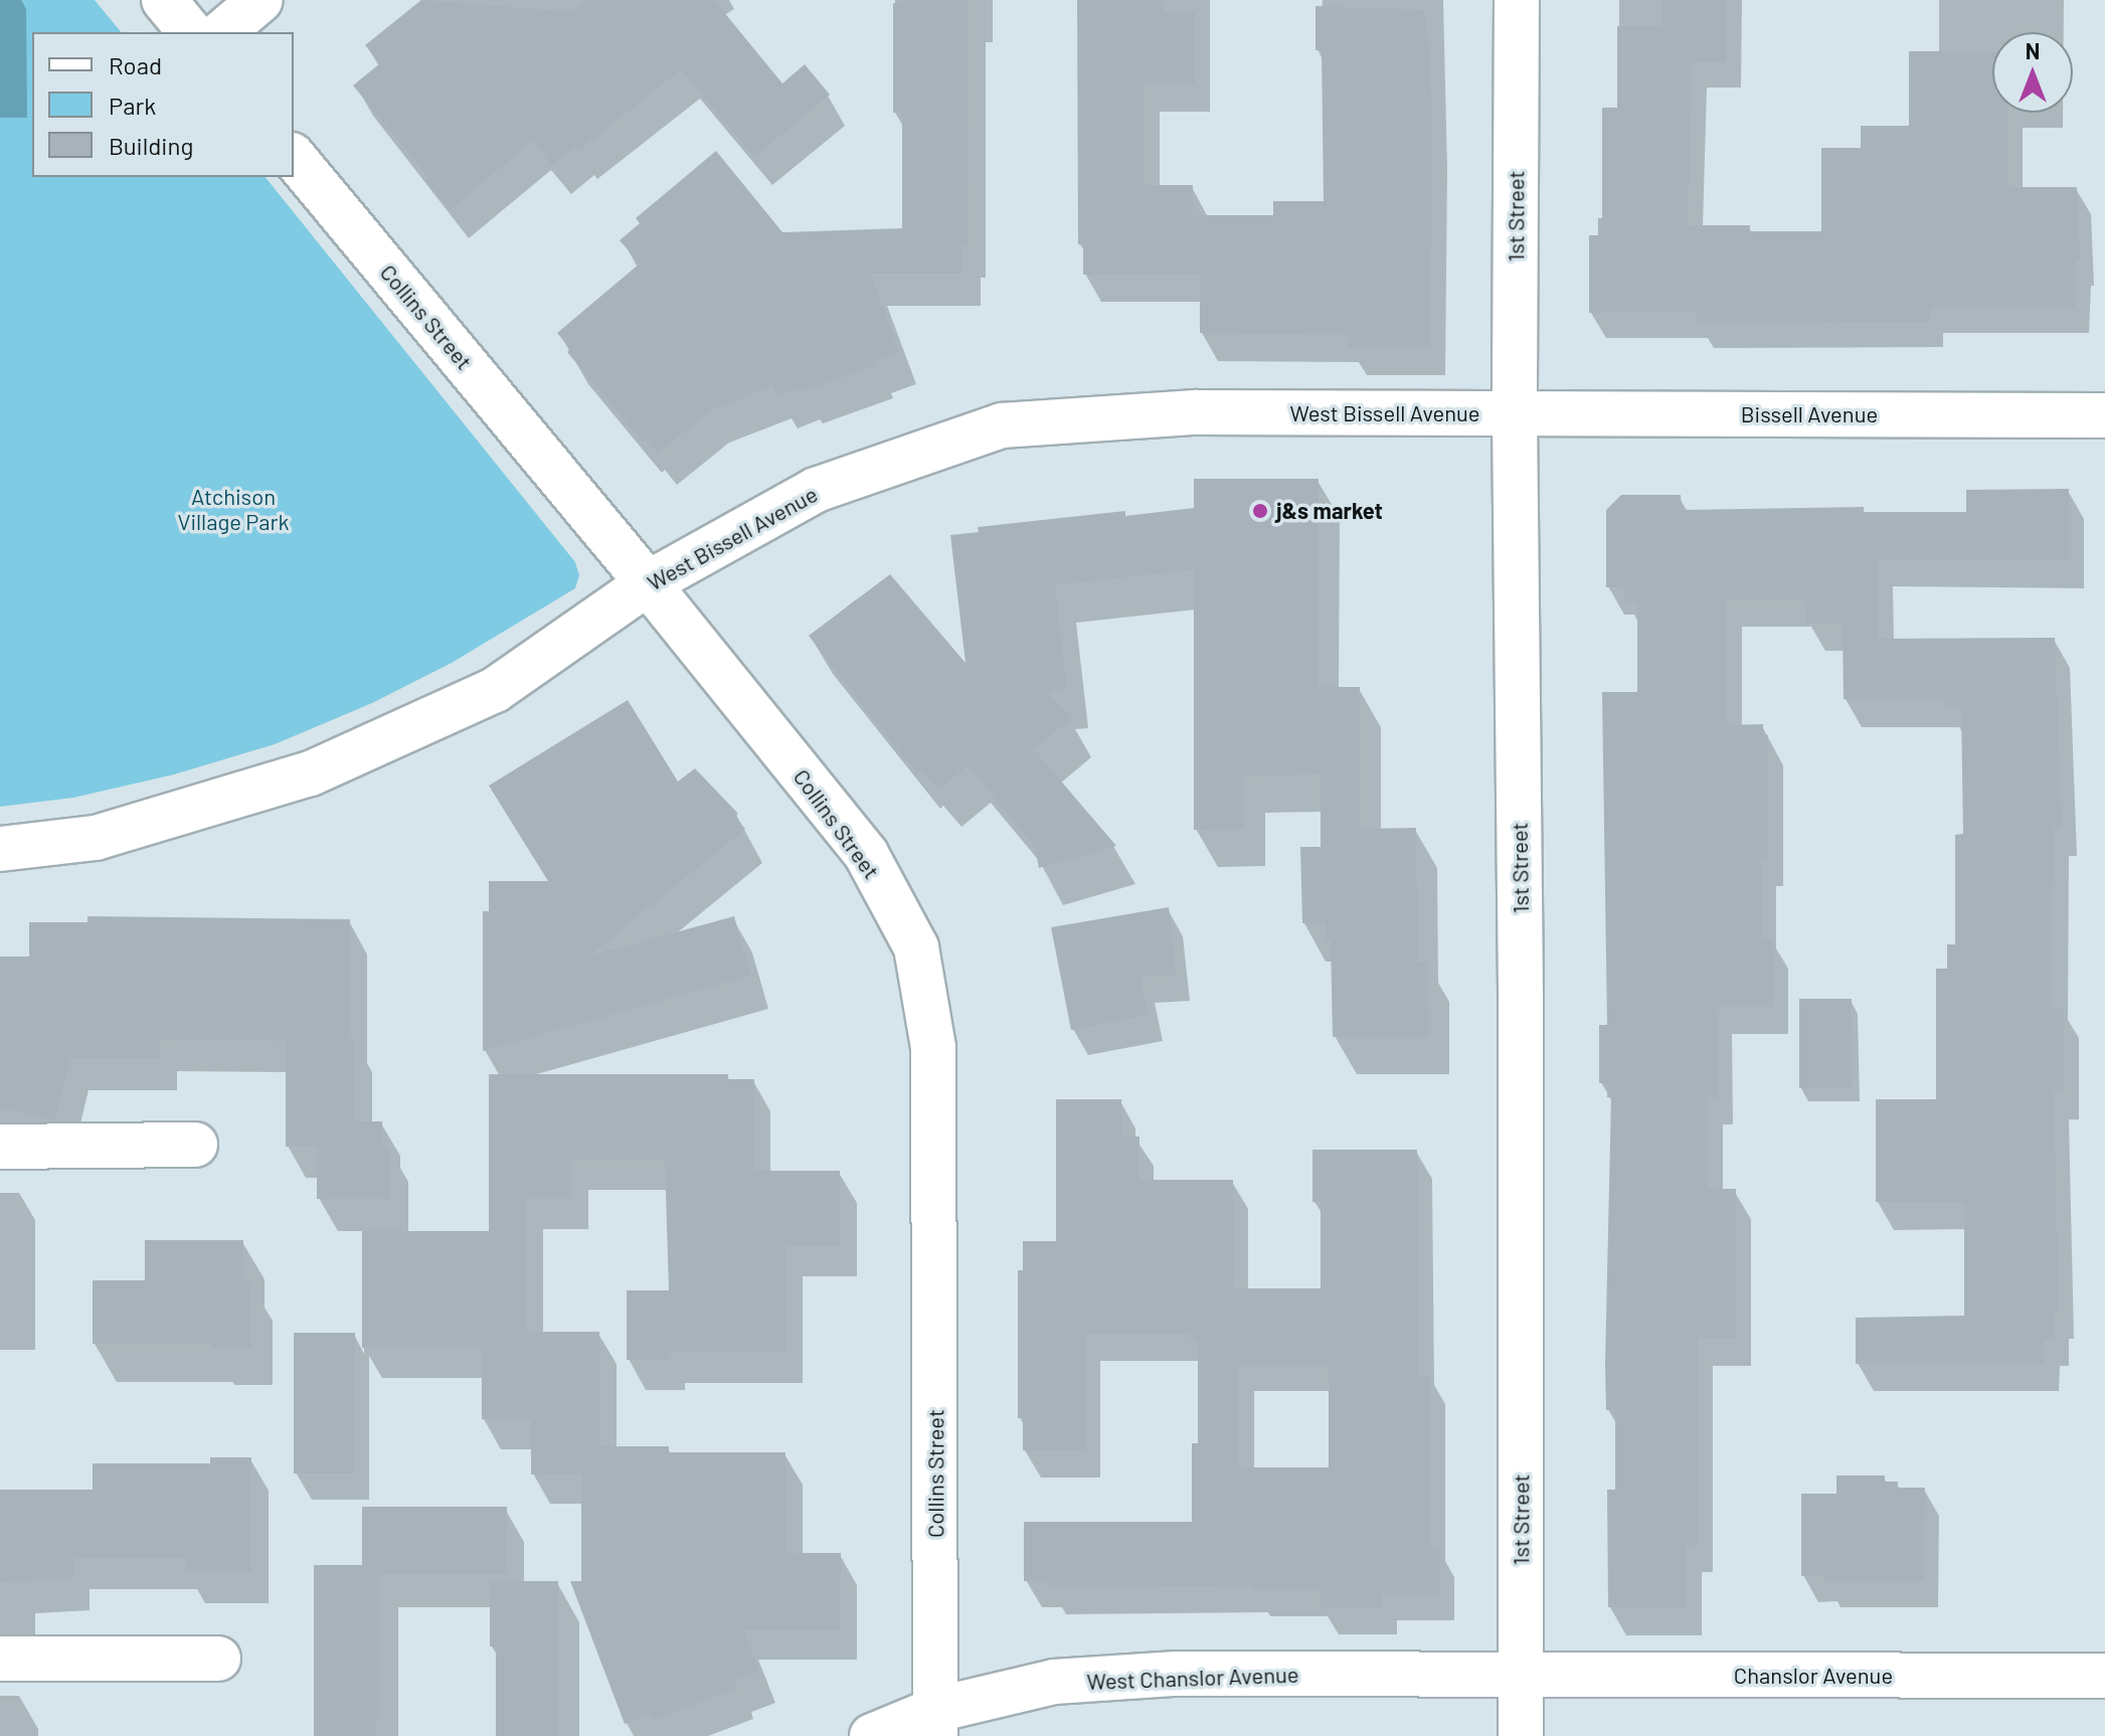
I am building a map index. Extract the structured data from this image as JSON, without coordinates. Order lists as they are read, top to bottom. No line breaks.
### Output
{"streets":{"street":["1st Street","Collins Street","West Bissell Avenue","Bissell Avenue","Chanslor Avenue","West Chanslor Avenue"]},"crossings":[["1st Street","West Bissell Avenue"],["1st Street","Bissell Avenue"],["1st Street","Chanslor Avenue"],["1st Street","West Chanslor Avenue"],["Collins Street","West Bissell Avenue"],["Collins Street","West Chanslor Avenue"],["West Bissell Avenue","Bissell Avenue"],["Chanslor Avenue","West Chanslor Avenue"]],"parks":["Atchison Village Park"],"places":["j&s market"],"legend":["Road","Park","Building"],"north":"top"}
